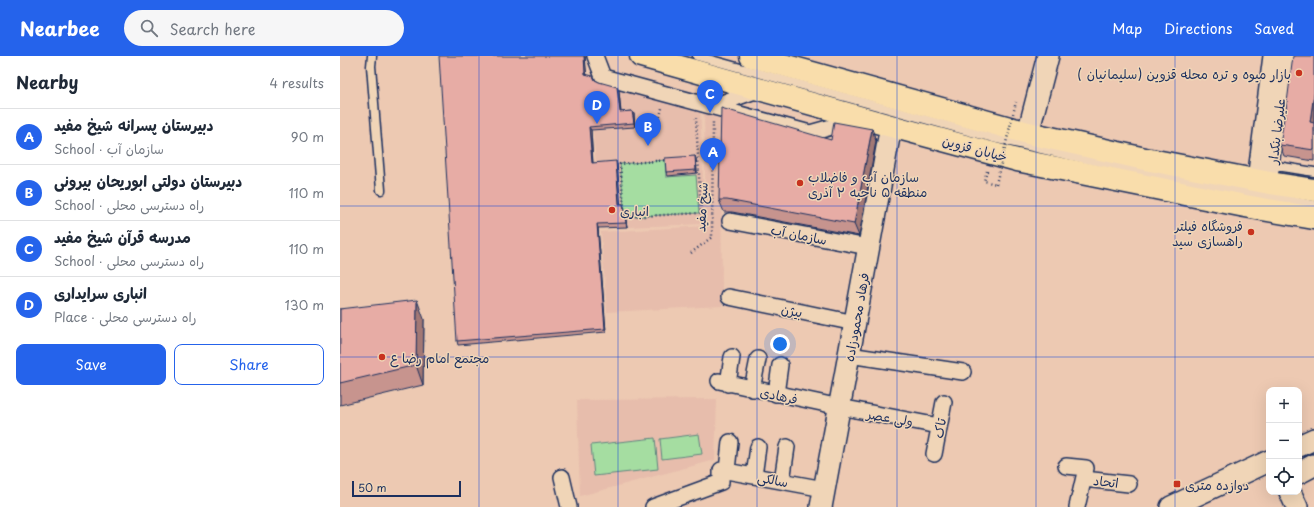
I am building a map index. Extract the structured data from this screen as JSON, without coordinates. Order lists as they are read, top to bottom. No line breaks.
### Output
{"streets":{"main road":["خیابان قزوین"],"street":["علیرضا بنکدار","سازمان آب","بیژن","فرهاد محمودزاده","فرهادی","ولی عصر","تاک","سالکی","اتحاد"],"path":["شیخ مفید"]},"crossings":[["خیابان قزوین","فرهاد محمودزاده"],["سازمان آب","فرهاد محمودزاده"],["بیژن","فرهاد محمودزاده"],["فرهاد محمودزاده","فرهادی"],["فرهاد محمودزاده","ولی عصر"],["فرهاد محمودزاده","سالکی"],["فرهادی","ولی عصر"],["ولی عصر","تاک"]],"places":{"other":["بازار میوه و تره محله قزوین (سلیمانیان )","سازمان آب و فاضلاب منطقه ۵ ناحیه ۲ آذری","انباری","فروشگاه فیلتر راهسازی سید","مجتمع امام رضا ع"],"transit":["دوازده متری"]},"scale_bar":"50 m","page":{"header":"Nearbee","search":"Search here","nav":["Map","Directions","Saved"],"heading":["Nearby","4 results"],"pins":["C","D","B","A"],"list":[{"mark":"A","name":"دبیرستان پسرانه شیخ مفید","note":"School · سازمان آب","value":"90 m"},{"mark":"B","name":"دبیرستان دولتی ابوریحان بیرونی","note":"School · راه دسترسی محلی","value":"110 m"},{"mark":"C","name":"مدرسه قرآن شیخ مفید","note":"School · راه دسترسی محلی","value":"110 m"},{"mark":"D","name":"انباری سرایداری","note":"Place · راه دسترسی محلی","value":"130 m"}],"buttons":["Save","Share"],"map_buttons":["+","−"],"scale":"50 m"}}
